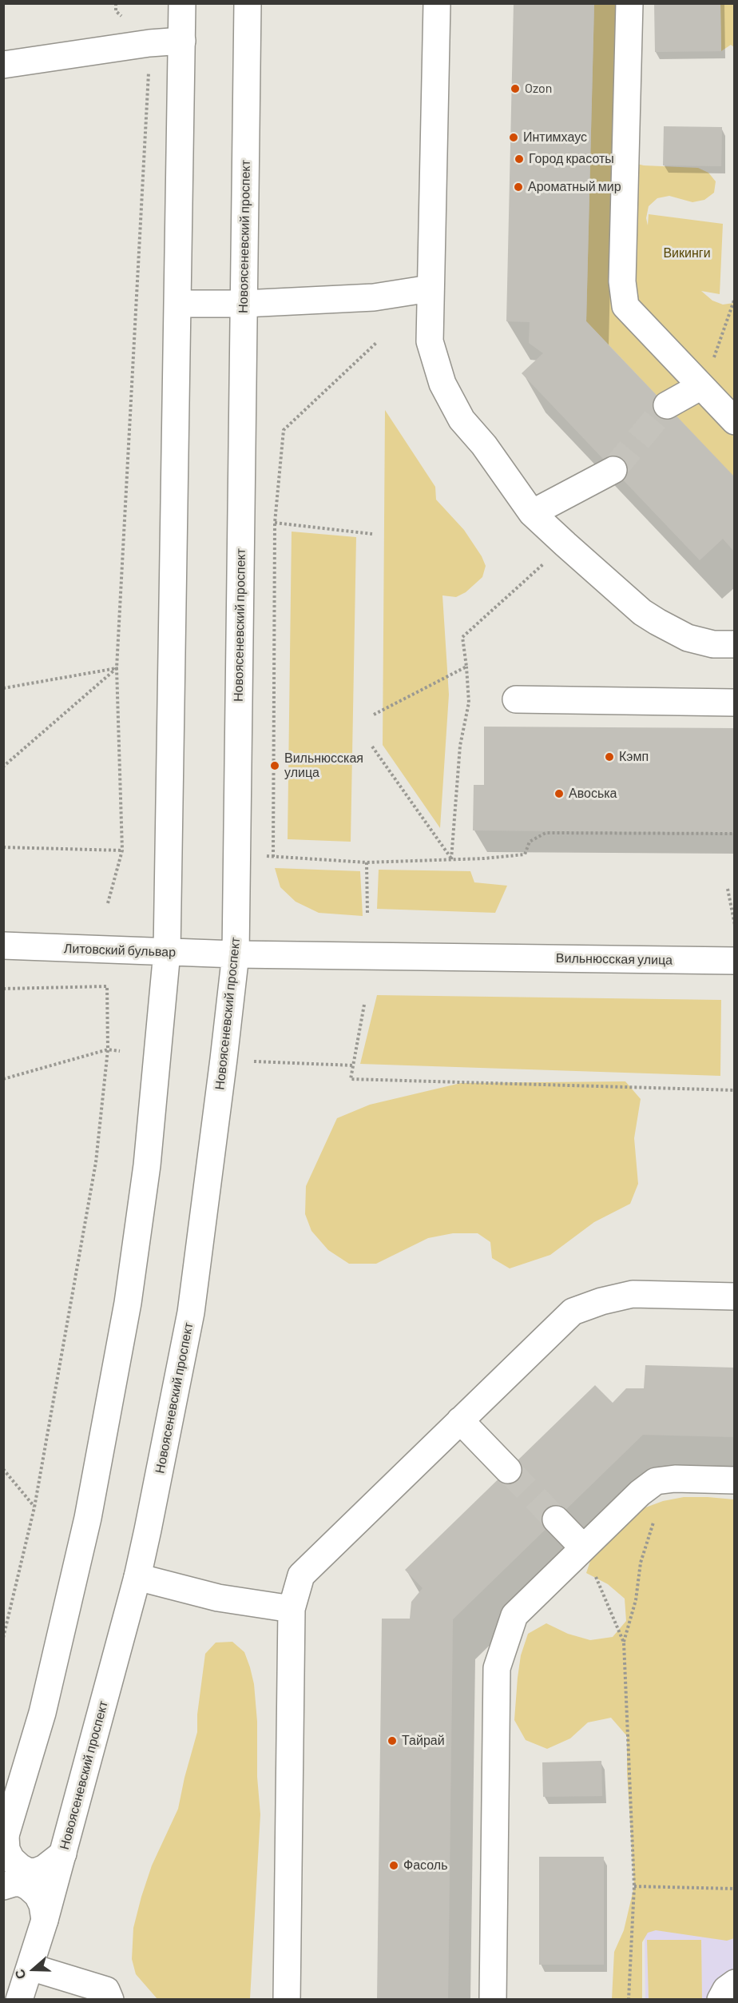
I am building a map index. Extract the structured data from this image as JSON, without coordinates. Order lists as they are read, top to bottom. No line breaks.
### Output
{"streets":{"main road":["Новоясеневский проспект","Литовский бульвар","Вильнюсская улица"]},"crossings":[["Новоясеневский проспект","Литовский бульвар"],["Новоясеневский проспект","Вильнюсская улица"],["Литовский бульвар","Вильнюсская улица"]],"parks":["Викинги"],"places":["Ozon","Интимхаус","Город красоты","Ароматный мир","Кэмп","Вильнюсская улица","Авоська","Тайрай","Фасоль"],"north":"left"}
